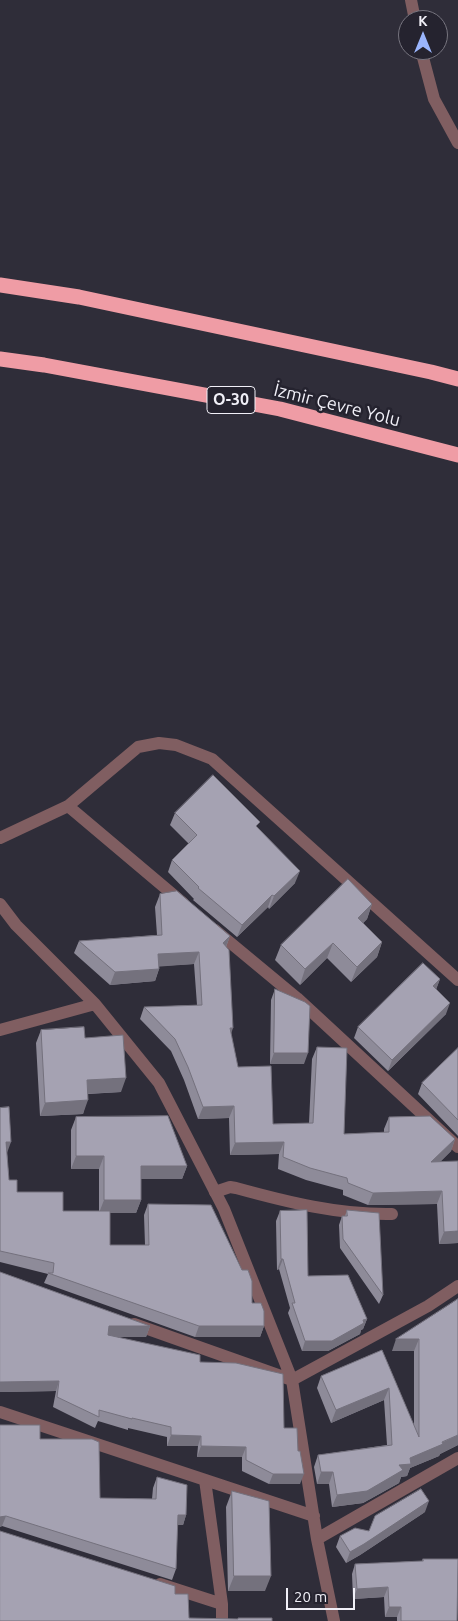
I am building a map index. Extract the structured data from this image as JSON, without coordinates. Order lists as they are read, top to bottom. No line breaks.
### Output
{"streets":{"highway":["O-30","İzmir Çevre Yolu"]},"scale_bar":"20 m","north":"top"}
